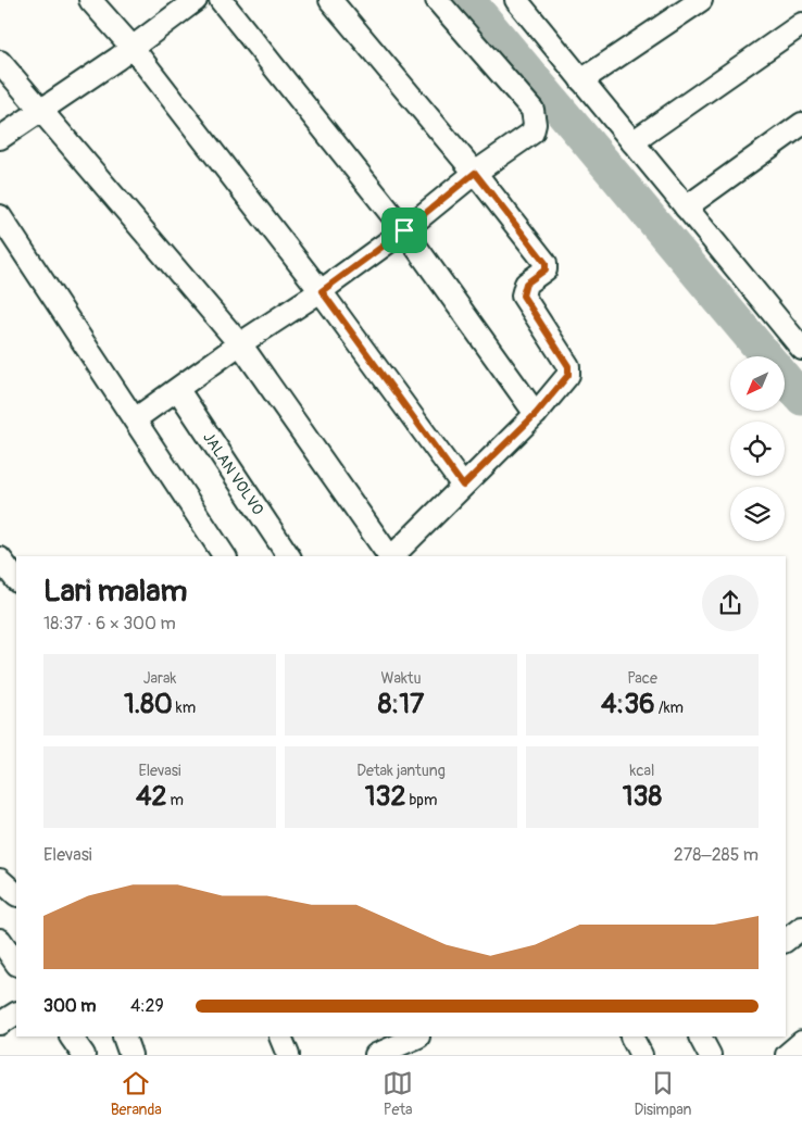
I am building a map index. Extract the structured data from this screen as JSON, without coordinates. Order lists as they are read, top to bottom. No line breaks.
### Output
{"streets":{"street":["JALAN VOLVO"]},"north":"bottom left","page":{"heading":["Lari malam","18:37 · 6 × 300 m"],"stats":[["Jarak","1.80 km"],["Waktu","8:17"],["Pace","4:36 /km"],["Elevasi","42 m"],["Detak jantung","132 bpm"],["kcal","138"]],"chart":["Elevasi","278–285 m"],"list":[{"name":"300 m","note":"4:29"}],"tabs":["Beranda","Peta","Disimpan"]}}
